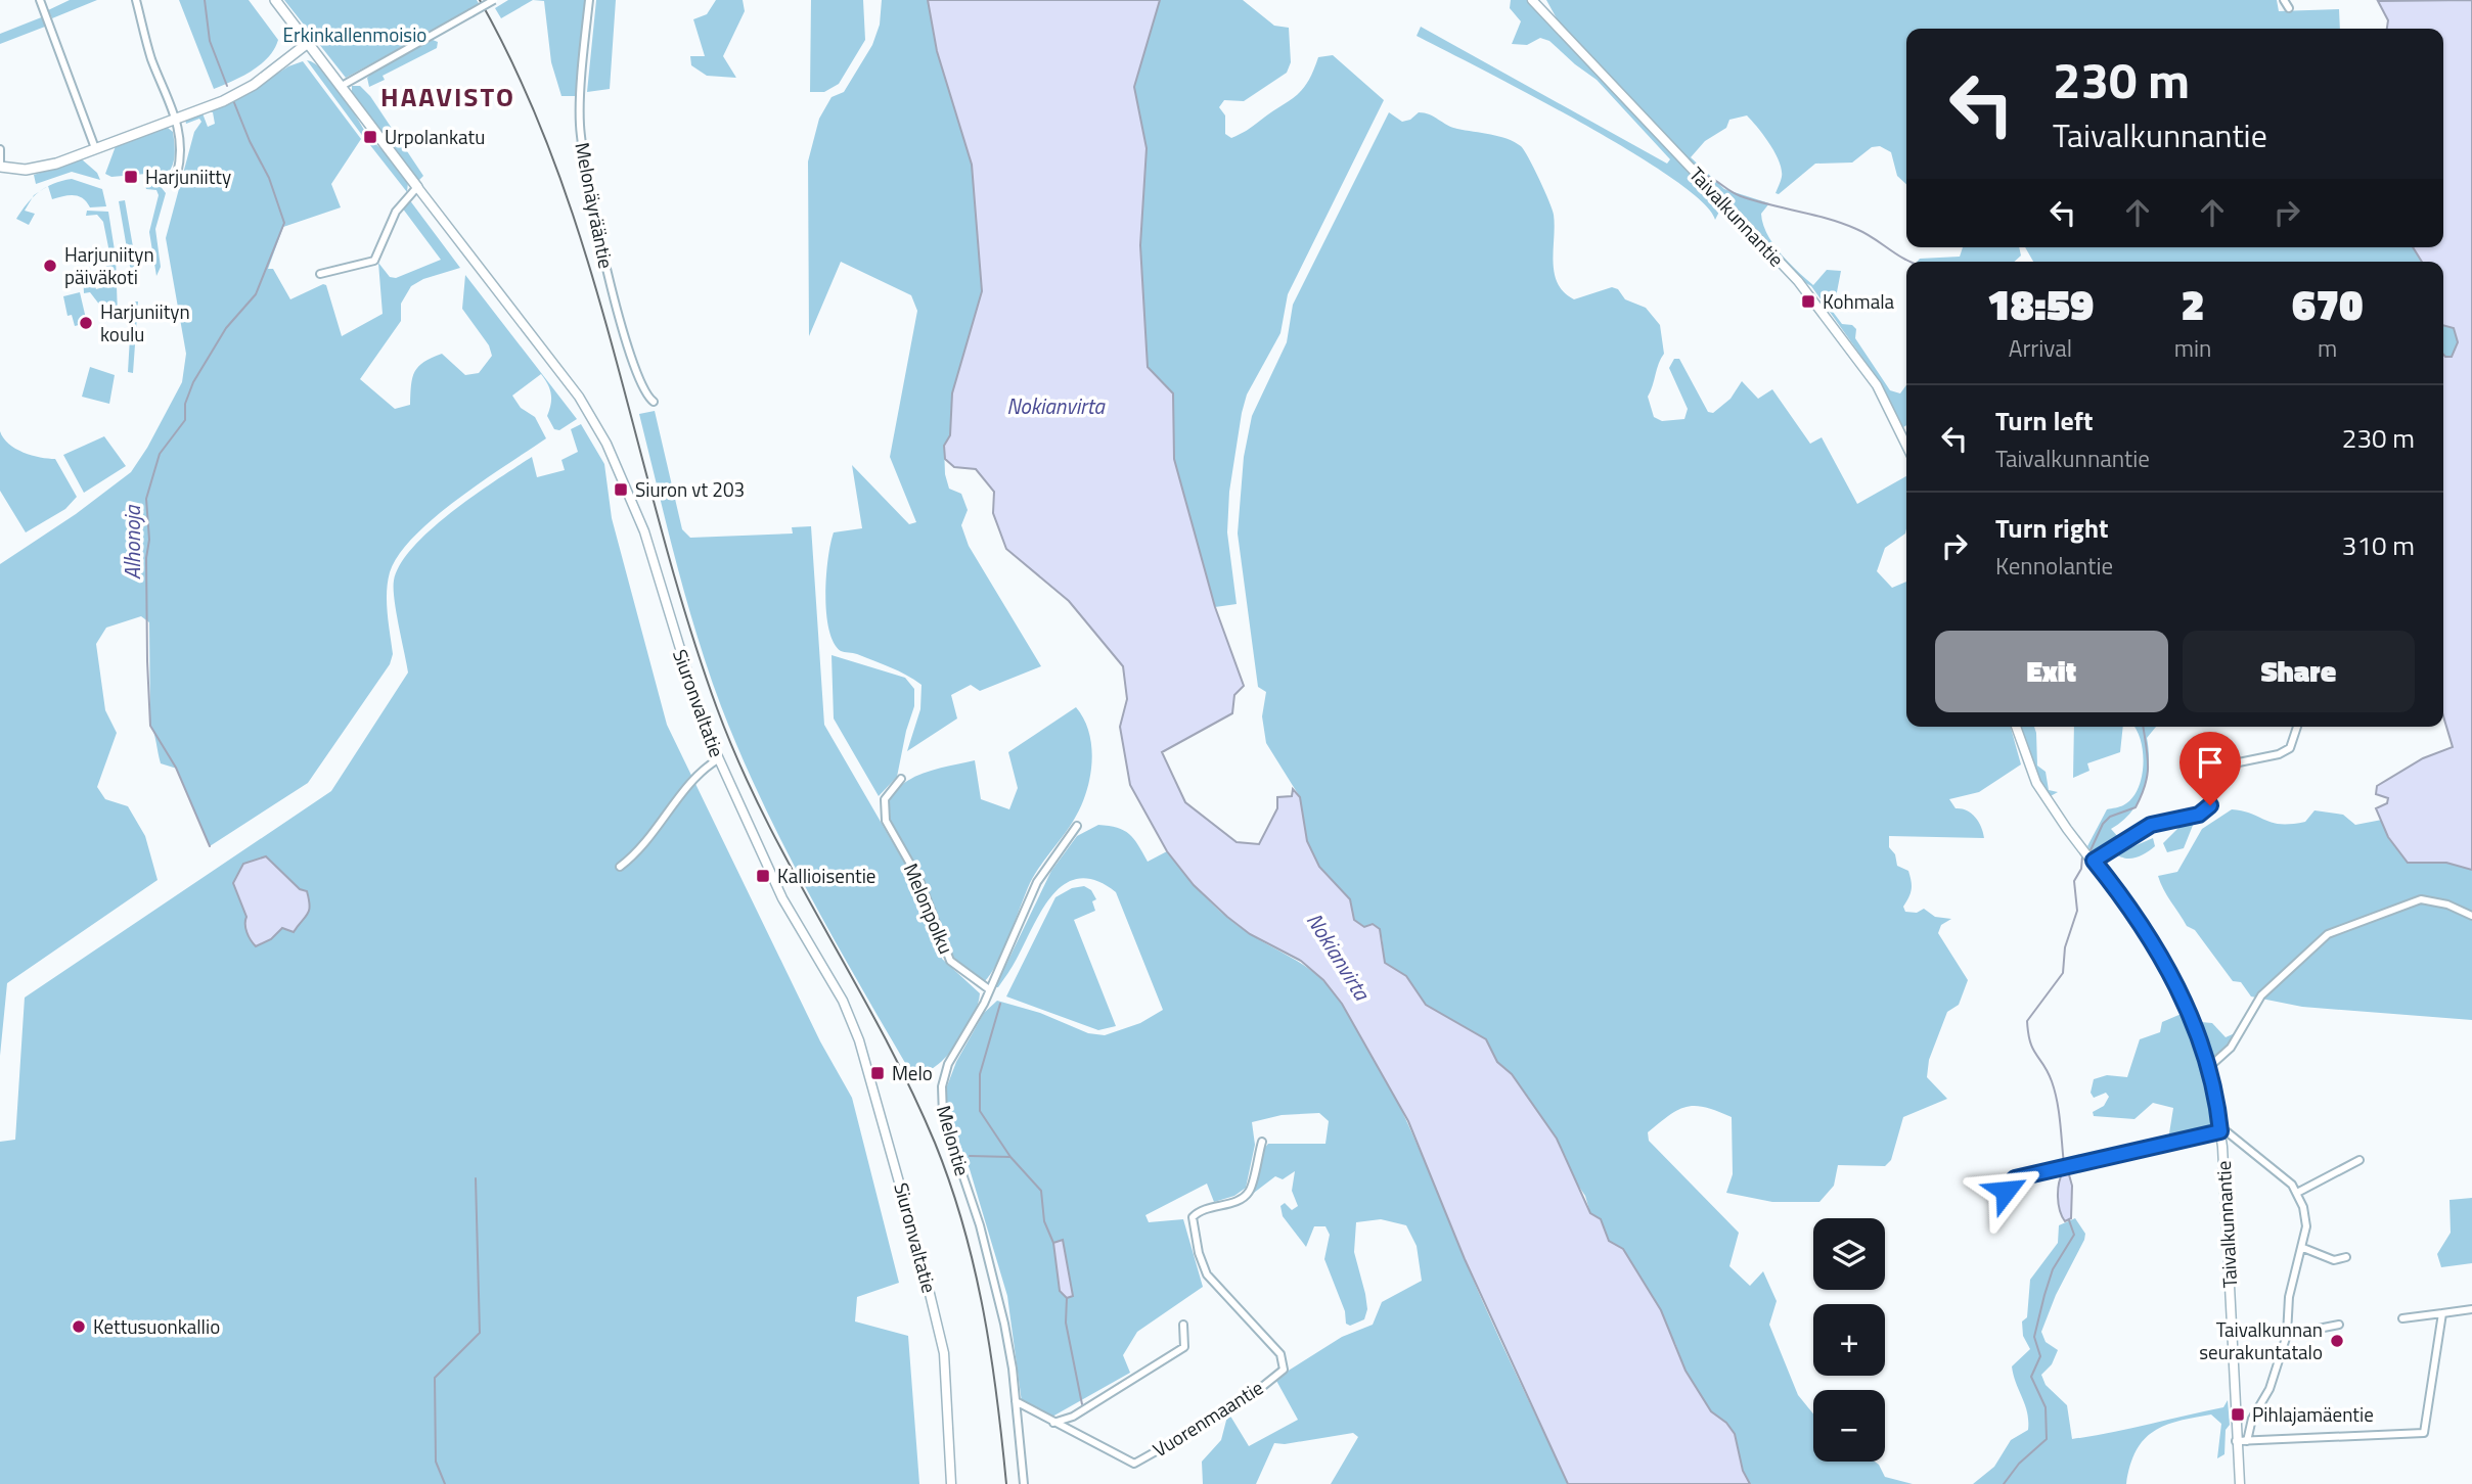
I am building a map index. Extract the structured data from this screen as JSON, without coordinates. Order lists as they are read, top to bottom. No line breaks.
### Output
{"streets":{"main road":["Siuronvaltatie"],"street":["Melonäyrääntie","Taivalkunnantie","Melonpolku","Melontie","Vuorenmaantie"]},"crossings":[["Melonpolku","Melontie"],["Melontie","Vuorenmaantie"]],"districts":["HAAVISTO"],"water":["Nokianvirta","Alhonoja"],"parks":["Erkinkallenmoisio"],"places":{"transit":["Urpolankatu","Harjuniitty","Kohmala","Siuron vt 203","Kallioisentie","Melo","Pihlajamäentie"],"other":["Harjuniityn päiväkoti","Harjuniityn koulu","Kettusuonkallio","Taivalkunnan seurakuntatalo"]},"page":{"turn":["230 m","Taivalkunnantie"],"eta":["18:59","Arrival","2","min","670","m"],"list":[{"name":"Turn left","note":"Taivalkunnantie","value":"230 m"},{"name":"Turn right","note":"Kennolantie","value":"310 m"}],"buttons":["Exit","Share"],"map_buttons":["+","−"]}}
